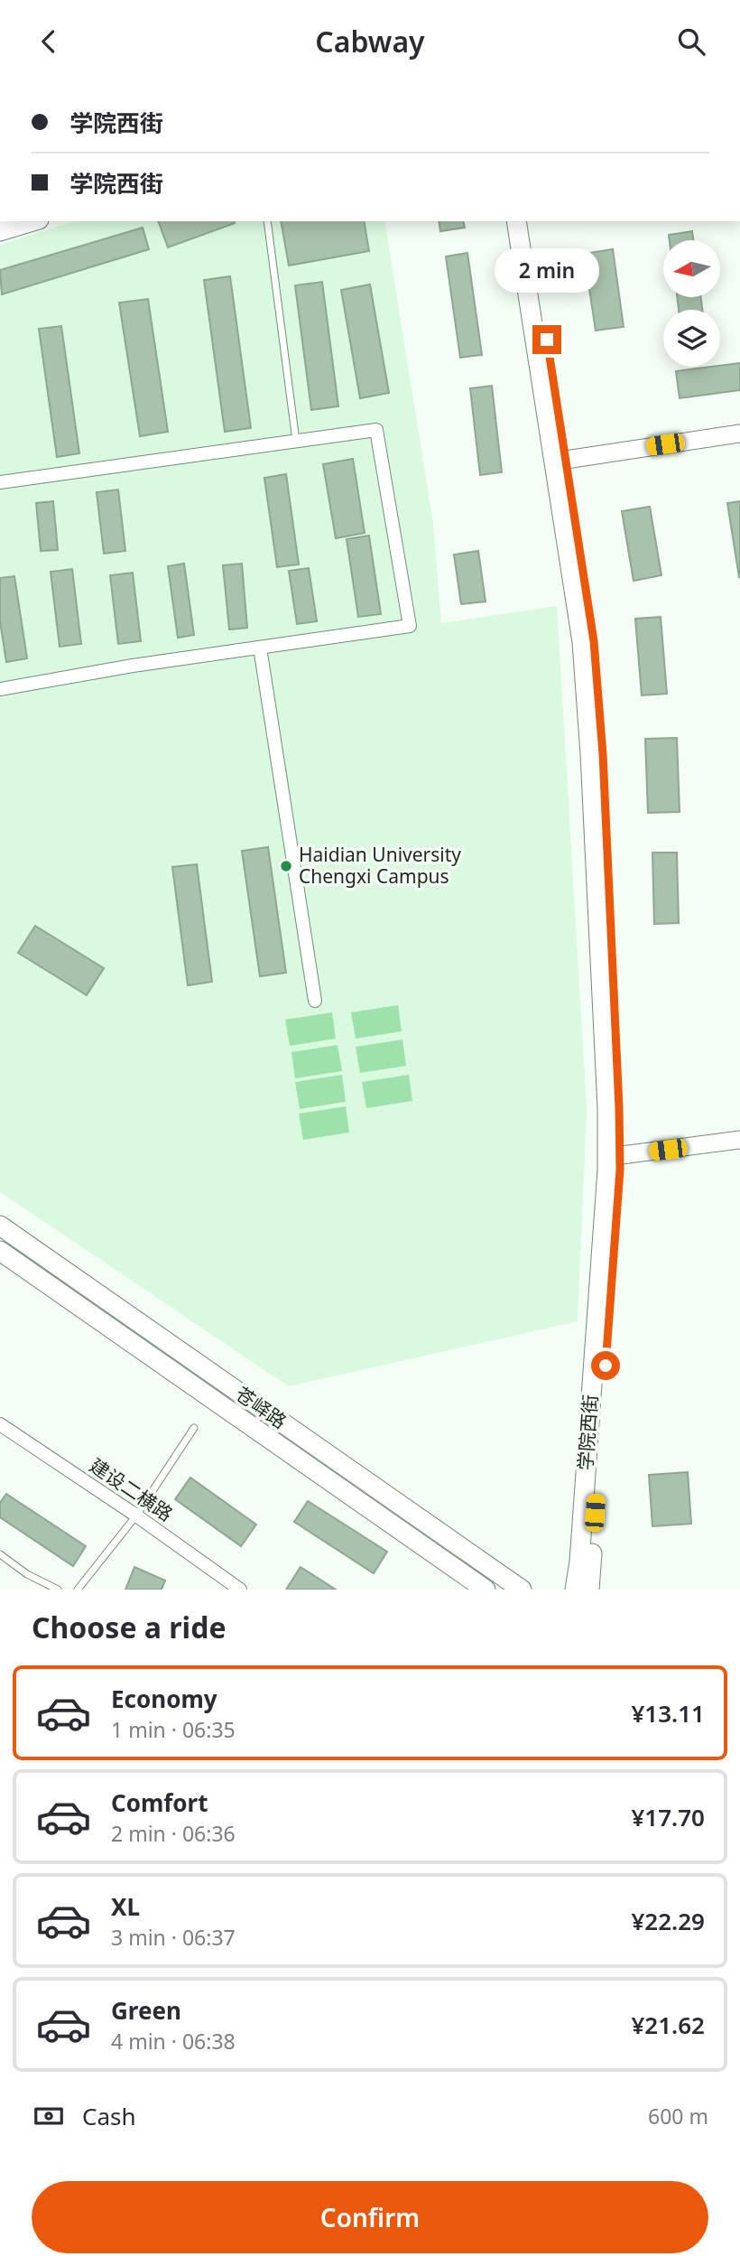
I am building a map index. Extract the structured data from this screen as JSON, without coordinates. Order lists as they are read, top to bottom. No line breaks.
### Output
{"streets":{"main road":["苍峄路","学院西街"],"street":["建设二横路"]},"places":["Haidian University Chengxi Campus"],"north":"left","page":{"header":"Cabway","banner":["学院西街","学院西街"],"bubble":"2 min","heading":"Choose a ride","list":[{"name":"Economy","note":"1 min · 06:35","value":"¥13.11"},{"name":"Comfort","note":"2 min · 06:36","value":"¥17.70"},{"name":"XL","note":"3 min · 06:37","value":"¥22.29"},{"name":"Green","note":"4 min · 06:38","value":"¥21.62"}],"pay":["Cash","600 m"],"buttons":"Confirm"}}
